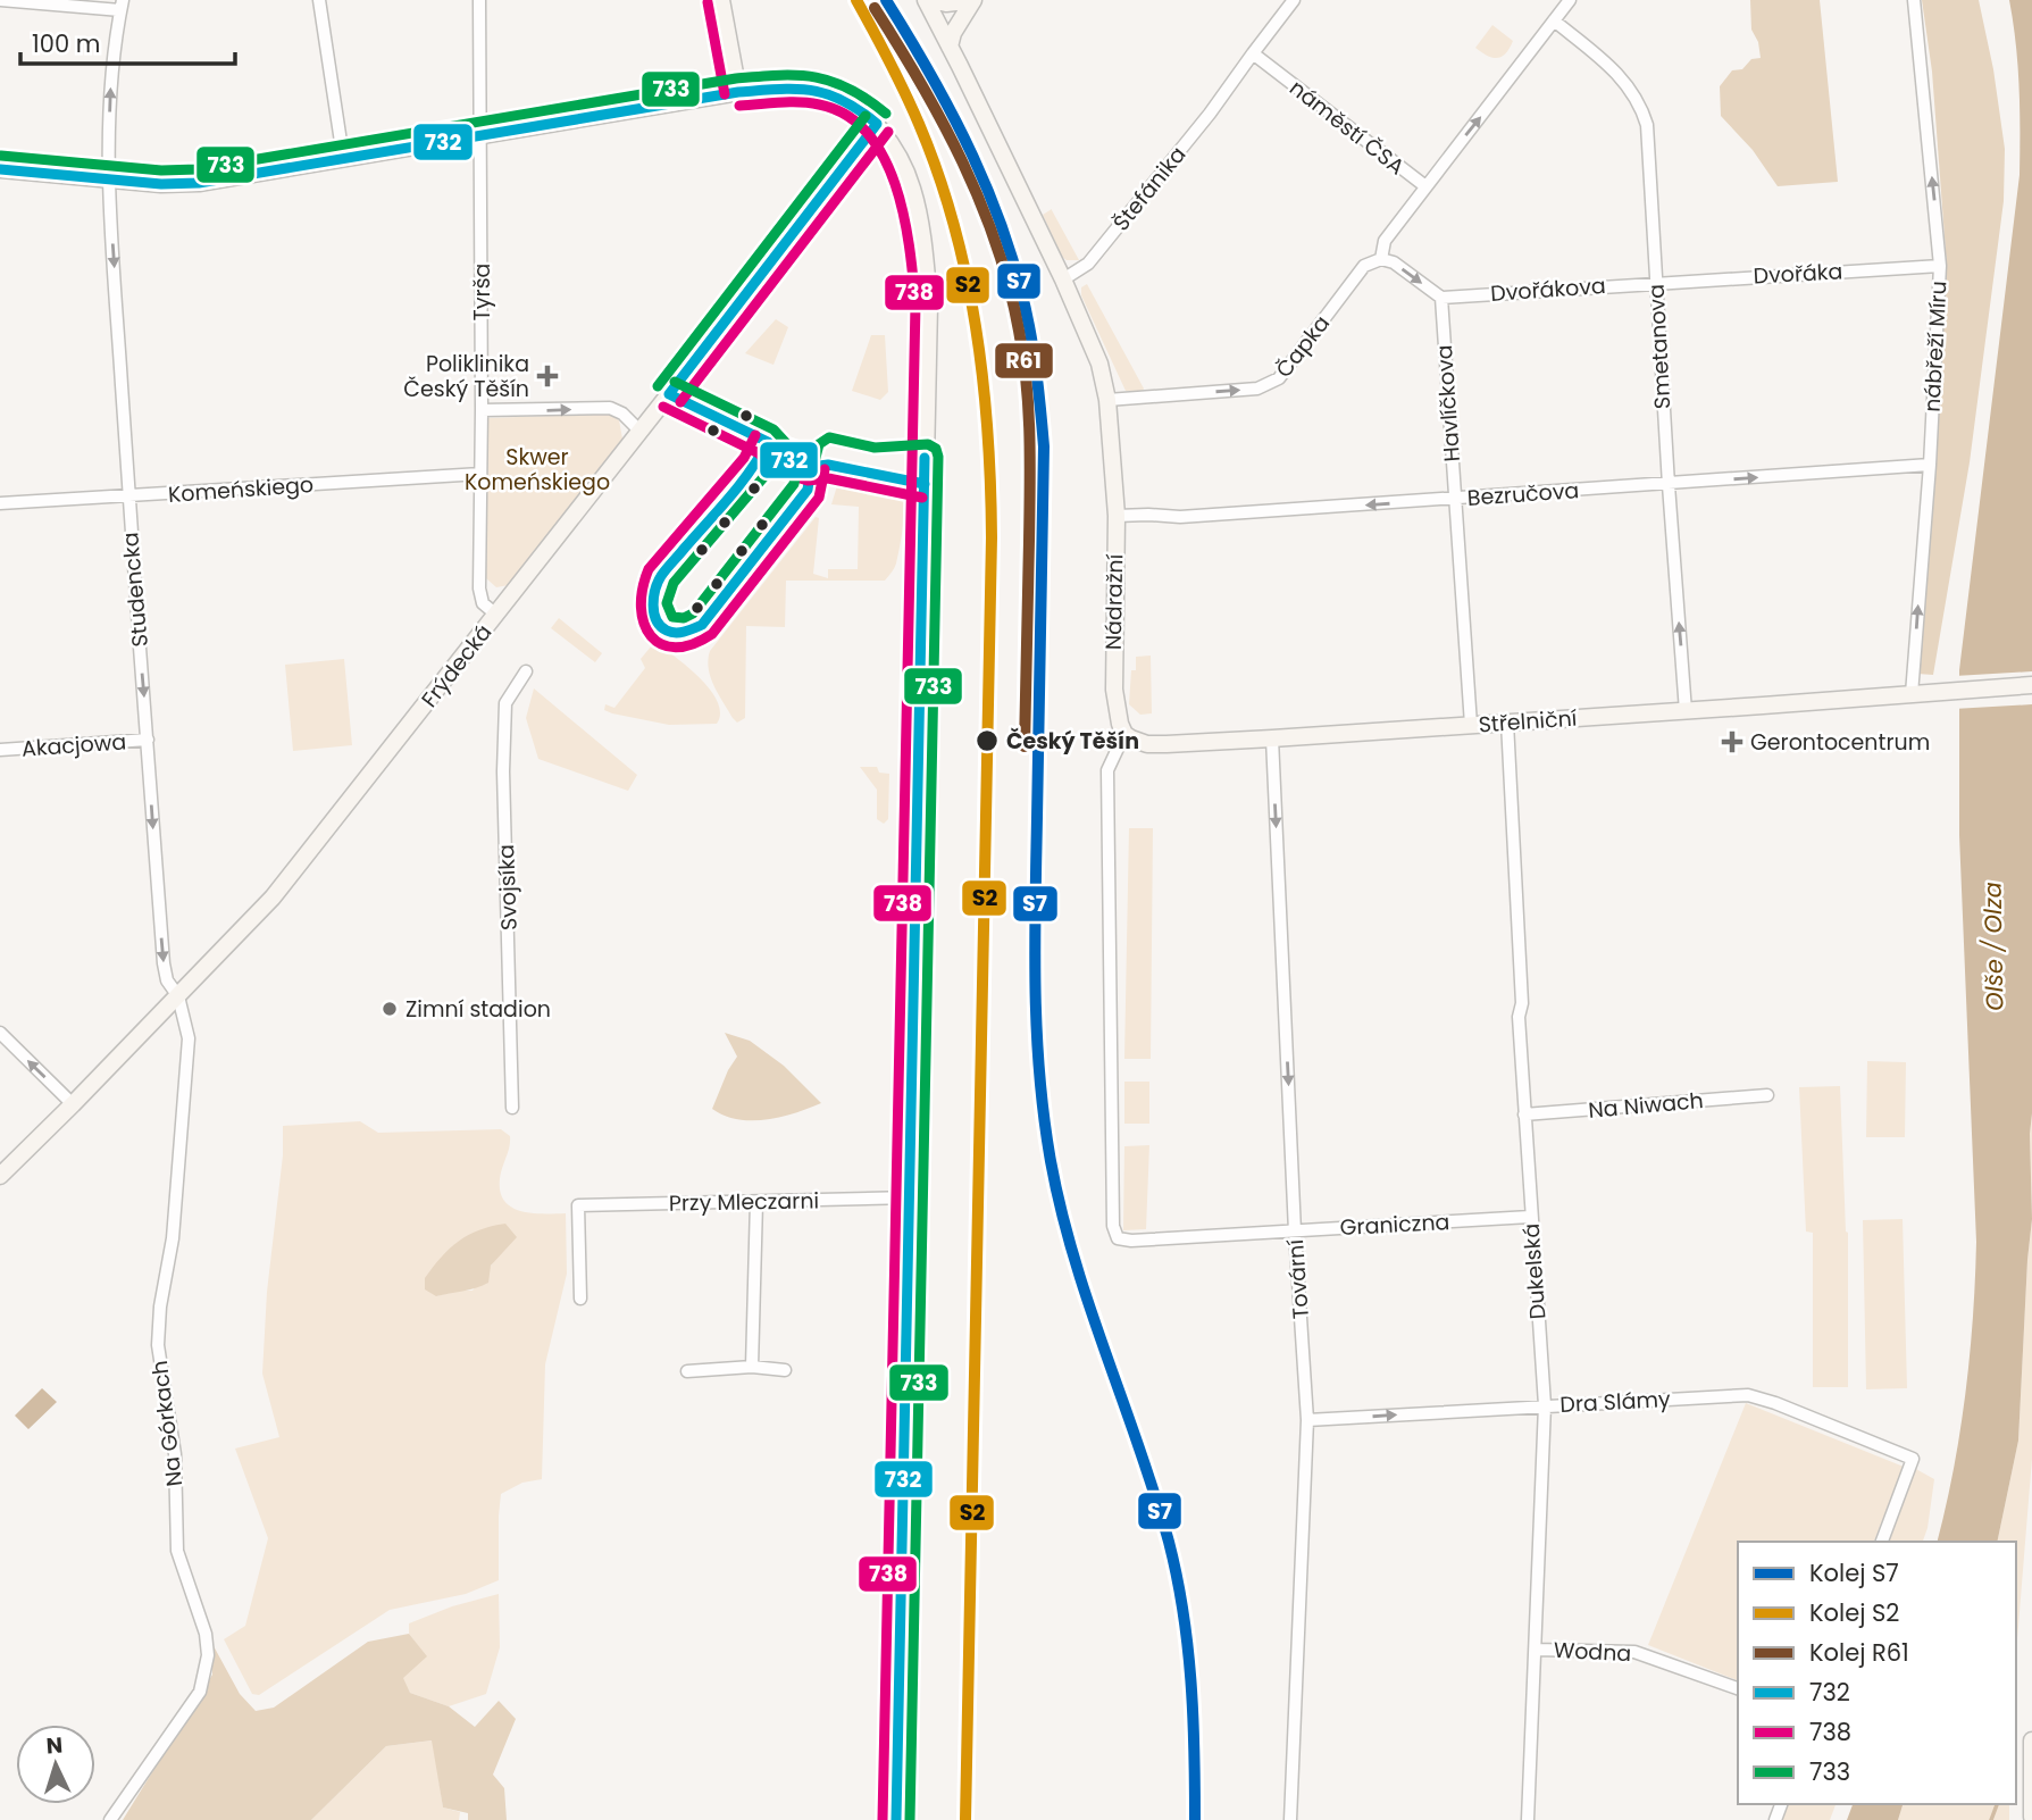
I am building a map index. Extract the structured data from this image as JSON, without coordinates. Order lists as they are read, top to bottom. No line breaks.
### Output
{"streets":{"main road":["Nádražní","Frýdecká","Střelniční"],"street":["náměstí ČSA","Štefánika","Dvořáka","Dvořákova","Tyrša","Čapka","Smetanova","nábřeží Míru","Havlíčkova","Komeńskiego","Bezručova","Studencka","Akacjowa","Svojsíka","Na Niwach","Przy Mleczarni","Graniczna","Dukelská","Tovární","Dra Slámy","Na Górkach","Wodna"]},"crossings":[["náměstí ČSA","Štefánika"],["náměstí ČSA","Smetanova"],["Štefánika","Nádražní"],["Dvořáka","Dvořákova"],["Dvořáka","Smetanova"],["Dvořáka","nábřeží Míru"],["Dvořákova","Smetanova"],["Dvořákova","Havlíčkova"],["Tyrša","Komeńskiego"],["Tyrša","Frýdecká"],["Čapka","Nádražní"],["Smetanova","Bezručova"],["Smetanova","Střelniční"],["nábřeží Míru","Bezručova"],["nábřeží Míru","Střelniční"],["Havlíčkova","Bezručova"],["Havlíčkova","Střelniční"],["Komeńskiego","Studencka"],["Bezručova","Nádražní"],["Studencka","Frýdecká"],["Studencka","Akacjowa"],["Studencka","Na Górkach"],["Nádražní","Střelniční"],["Nádražní","Graniczna"],["Frýdecká","Na Górkach"],["Střelniční","Graniczna"],["Střelniční","Dukelská"],["Střelniční","Tovární"],["Na Niwach","Dukelská"],["Graniczna","Dukelská"],["Graniczna","Tovární"],["Dukelská","Dra Slámy"],["Dukelská","Wodna"],["Tovární","Dra Slámy"]],"one_way":["náměstí ČSA","Čapka","nábřeží Míru","Tovární"],"water":["Olše / Olza"],"parks":["Skwer Komeńskiego"],"places":{"health":["Poliklinika Český Těšín","Gerontocentrum"],"other":["Český Těšín","Zimní stadion"]},"lines":["rail line S7","rail line S2","transit line 738","rail line R61","transit line 733","transit line 732"],"legend":["Kolej S7","Kolej S2","Kolej R61","732","738","733"],"scale_bar":"100 m","north":"top"}
